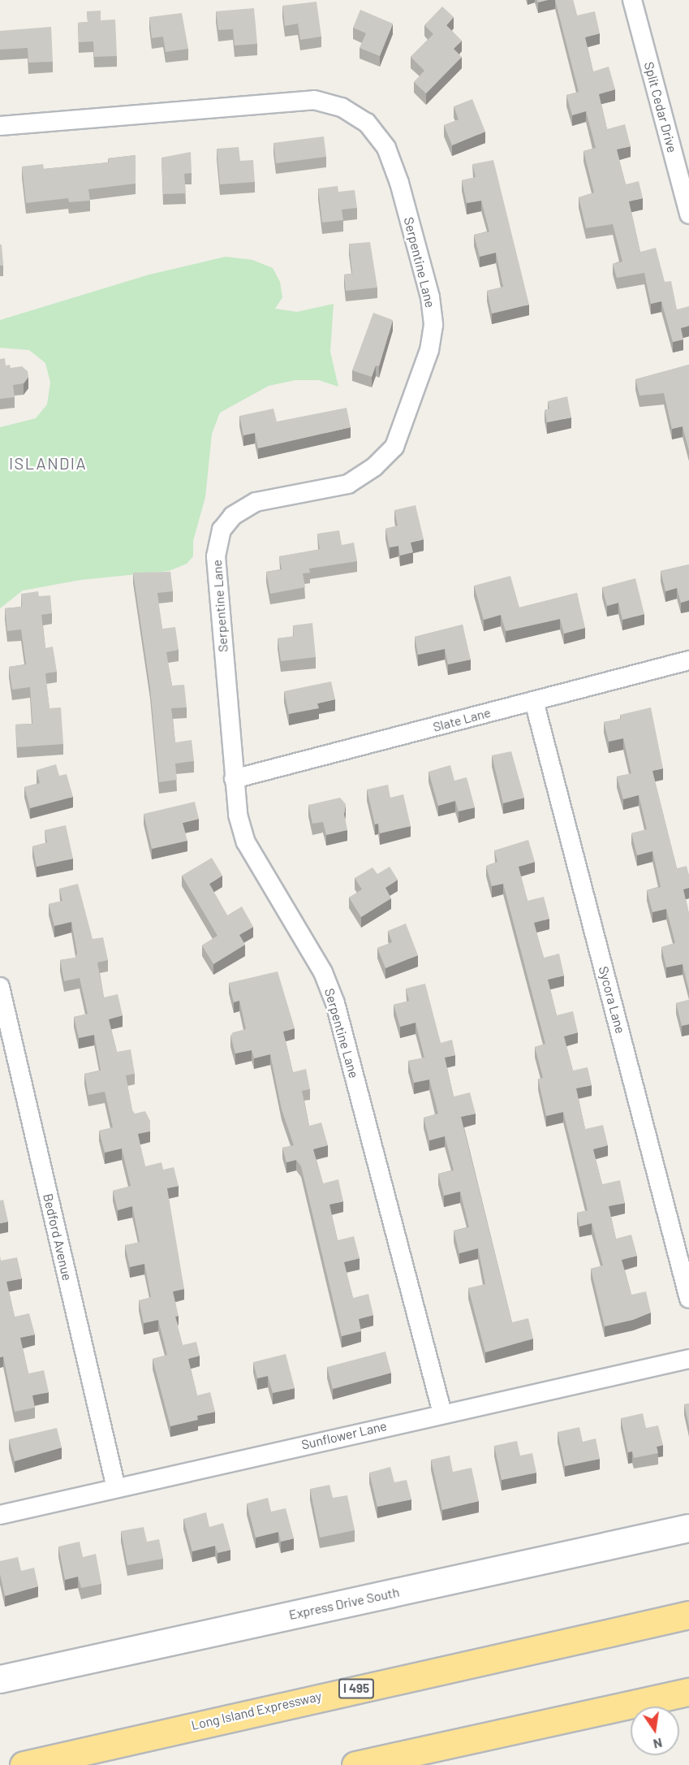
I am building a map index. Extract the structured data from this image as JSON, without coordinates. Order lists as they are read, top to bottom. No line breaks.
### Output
{"streets":{"highway":["I 495","Long Island Expressway"],"main road":["Express Drive South"],"street":["Split Cedar Drive","Serpentine Lane","Slate Lane","Sycora Lane","Bedford Avenue","Sunflower Lane"]},"crossings":[["Serpentine Lane","Slate Lane"],["Serpentine Lane","Sunflower Lane"],["Slate Lane","Sycora Lane"],["Bedford Avenue","Sunflower Lane"]],"districts":["ISLANDIA"],"north":"bottom"}
